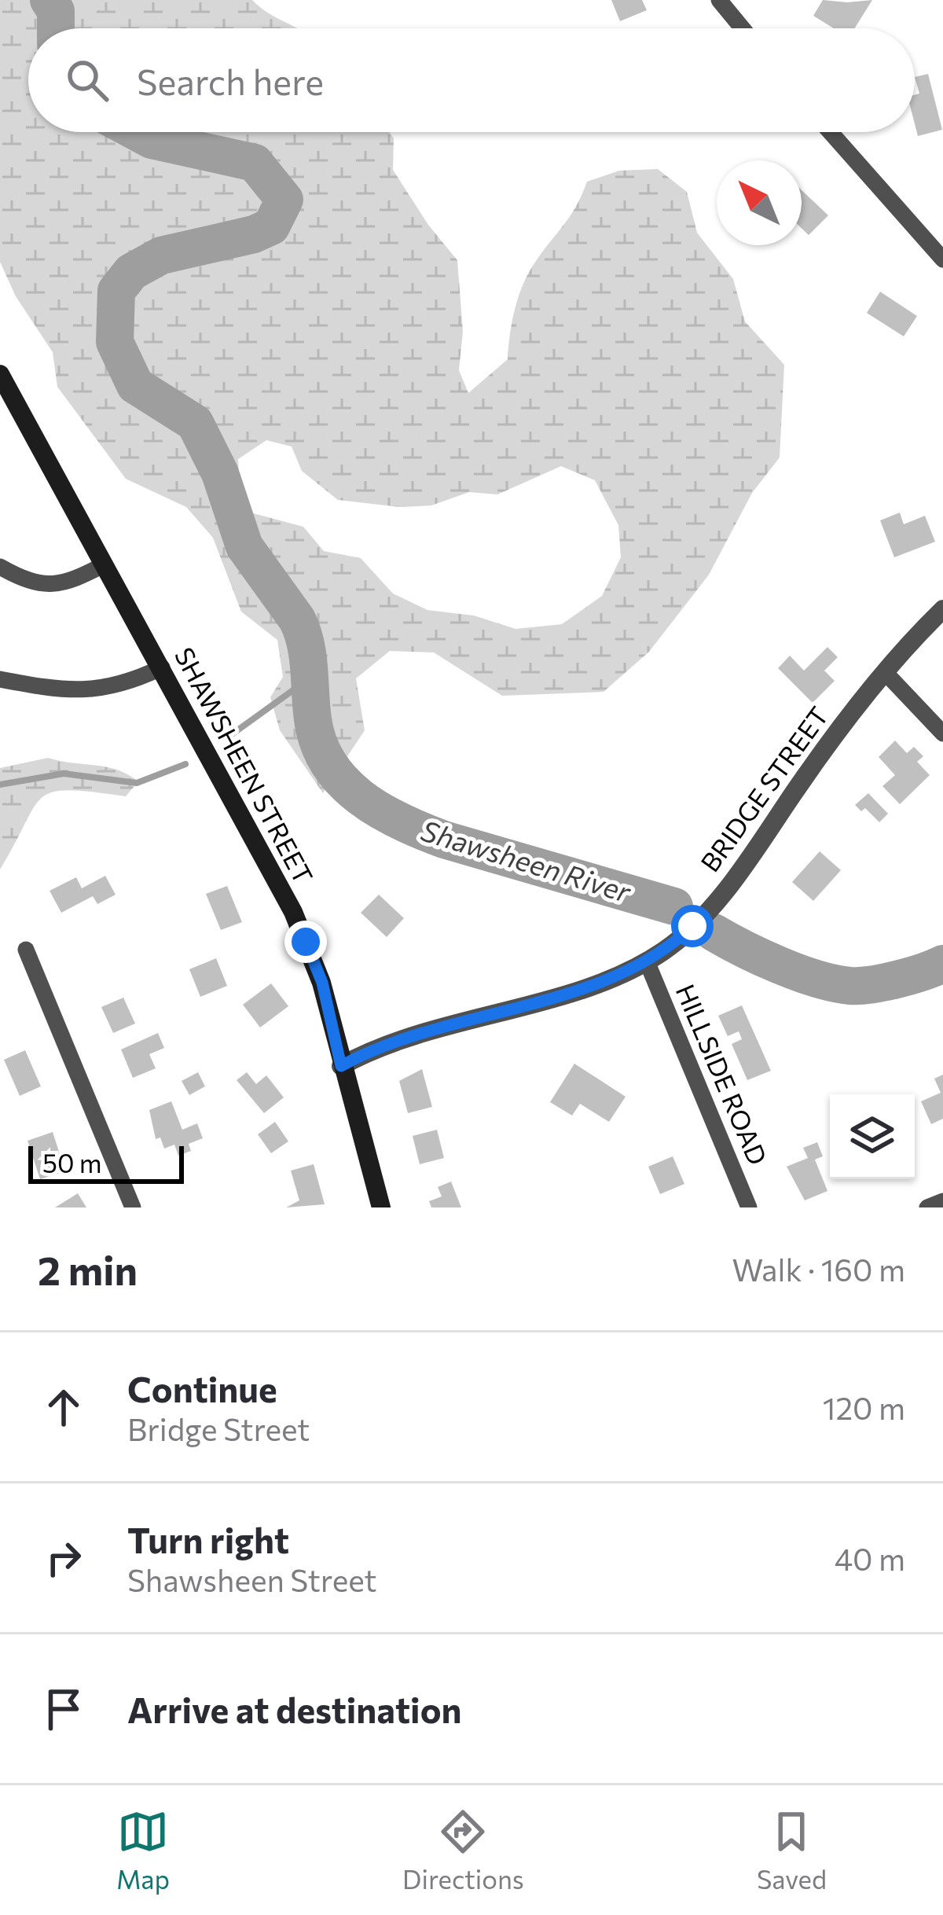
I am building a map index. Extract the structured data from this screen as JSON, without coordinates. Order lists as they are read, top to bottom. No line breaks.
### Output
{"streets":{"main road":["SHAWSHEEN STREET"],"street":["BRIDGE STREET","HILLSIDE ROAD"]},"crossings":[["SHAWSHEEN STREET","BRIDGE STREET"],["BRIDGE STREET","HILLSIDE ROAD"]],"water":["Shawsheen River"],"scale_bar":"50 m","north":"top left","page":{"search":"Search here","scale":"50 m","heading":["2 min","Walk · 160 m"],"list":[["Continue","Bridge Street","120 m"],["Turn right","Shawsheen Street","40 m"],"Arrive at destination"],"nav":["Map","Directions","Saved"]}}
